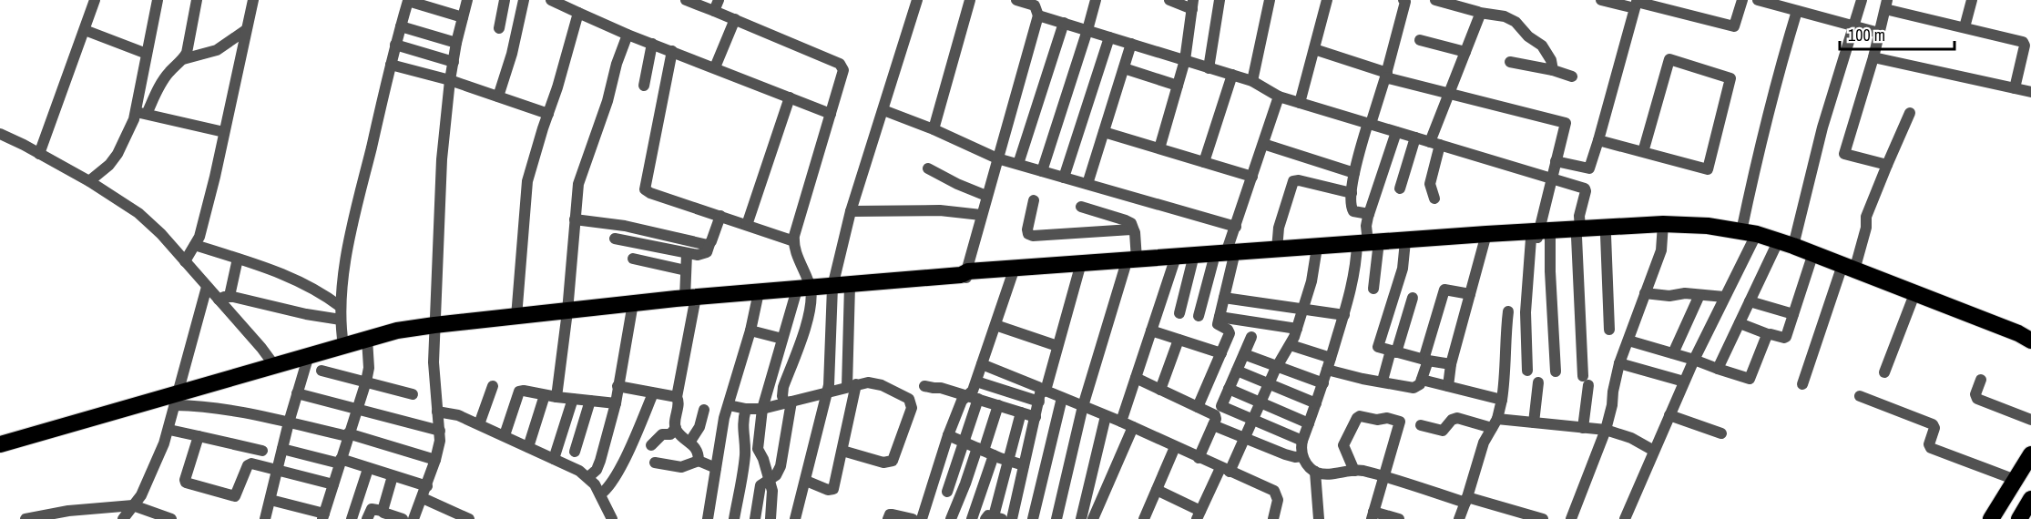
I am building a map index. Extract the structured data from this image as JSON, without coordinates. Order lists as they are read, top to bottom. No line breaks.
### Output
{"scale_bar":"100 m"}
